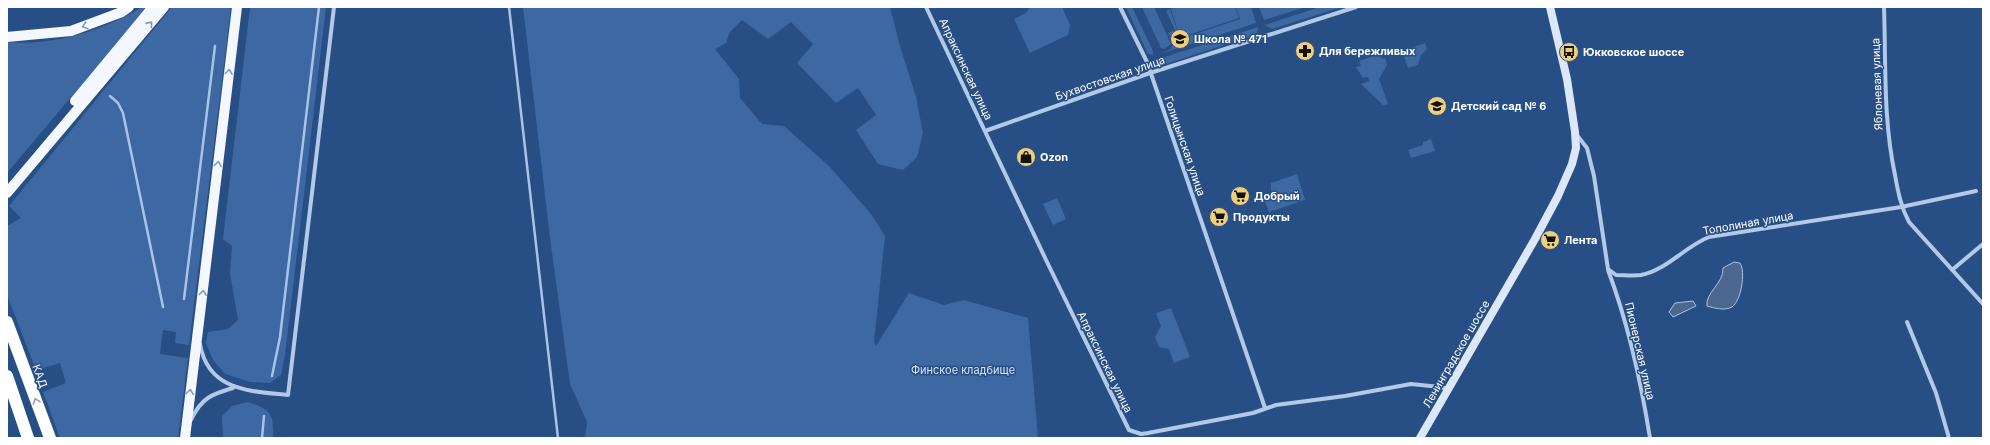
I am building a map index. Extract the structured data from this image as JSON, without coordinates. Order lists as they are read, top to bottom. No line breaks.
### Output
{"streets":{"highway":["КАД"],"main road":["Ленинградское шоссе"],"street":["Апраксинская улица","Бухвостовская улица","Яблоневая улица","Голицынская улица","Тополиная улица","Пионерская улица"]},"crossings":[["Апраксинская улица","Бухвостовская улица"],["Апраксинская улица","Голицынская улица"],["Апраксинская улица","Ленинградское шоссе"],["Бухвостовская улица","Голицынская улица"],["Яблоневая улица","Тополиная улица"],["Тополиная улица","Пионерская улица"]],"parks":["Финское кладбище"],"places":{"school or university":["Школа № 471","Детский сад № 6"],"pharmacy":["Для бережливых"],"bus stop":["Юкковское шоссе"],"shop":["Ozon"],"supermarket":["Добрый","Продукты","Лента"]}}
